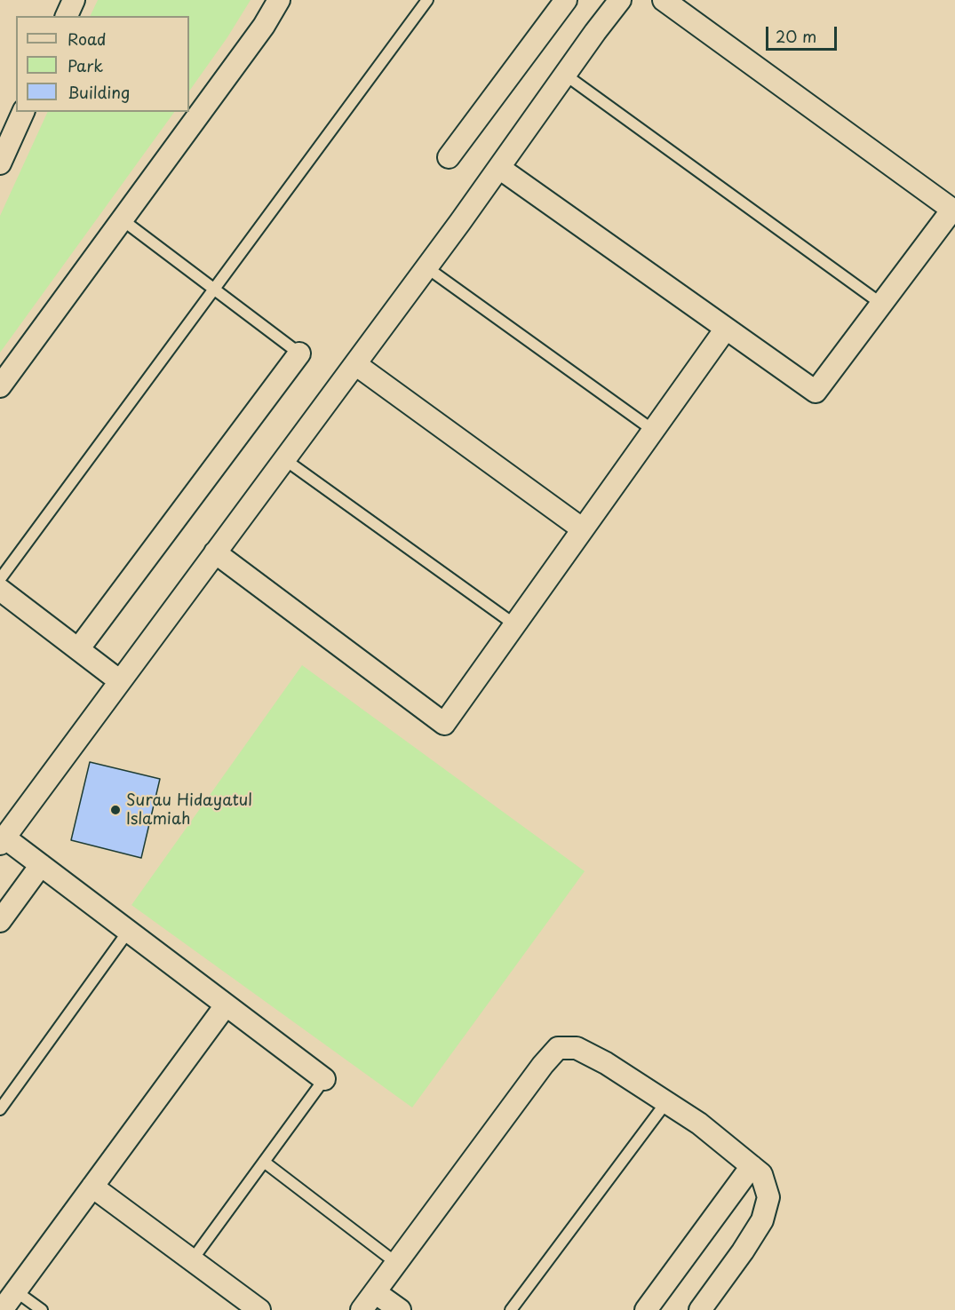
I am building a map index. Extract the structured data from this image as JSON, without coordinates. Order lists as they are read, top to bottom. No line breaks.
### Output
{"places":["Surau Hidayatul Islamiah"],"legend":["Road","Park","Building"],"scale_bar":"20 m"}
